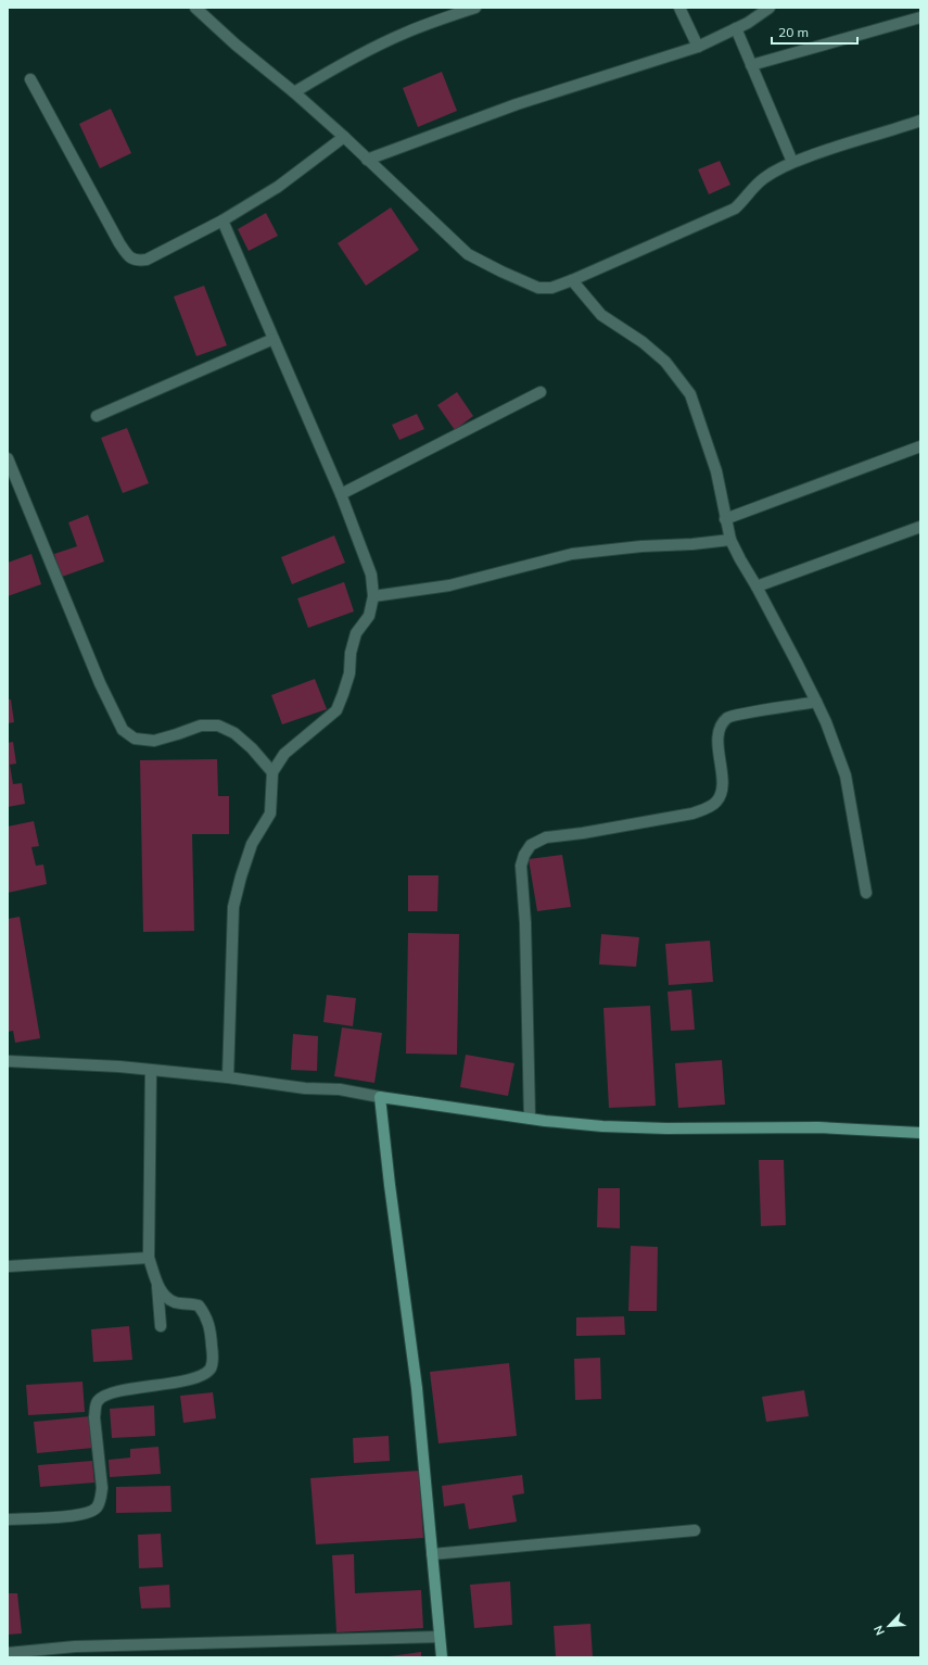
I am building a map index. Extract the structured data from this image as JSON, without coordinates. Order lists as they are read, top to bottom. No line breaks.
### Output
{"scale_bar":"20 m","north":"bottom left"}
